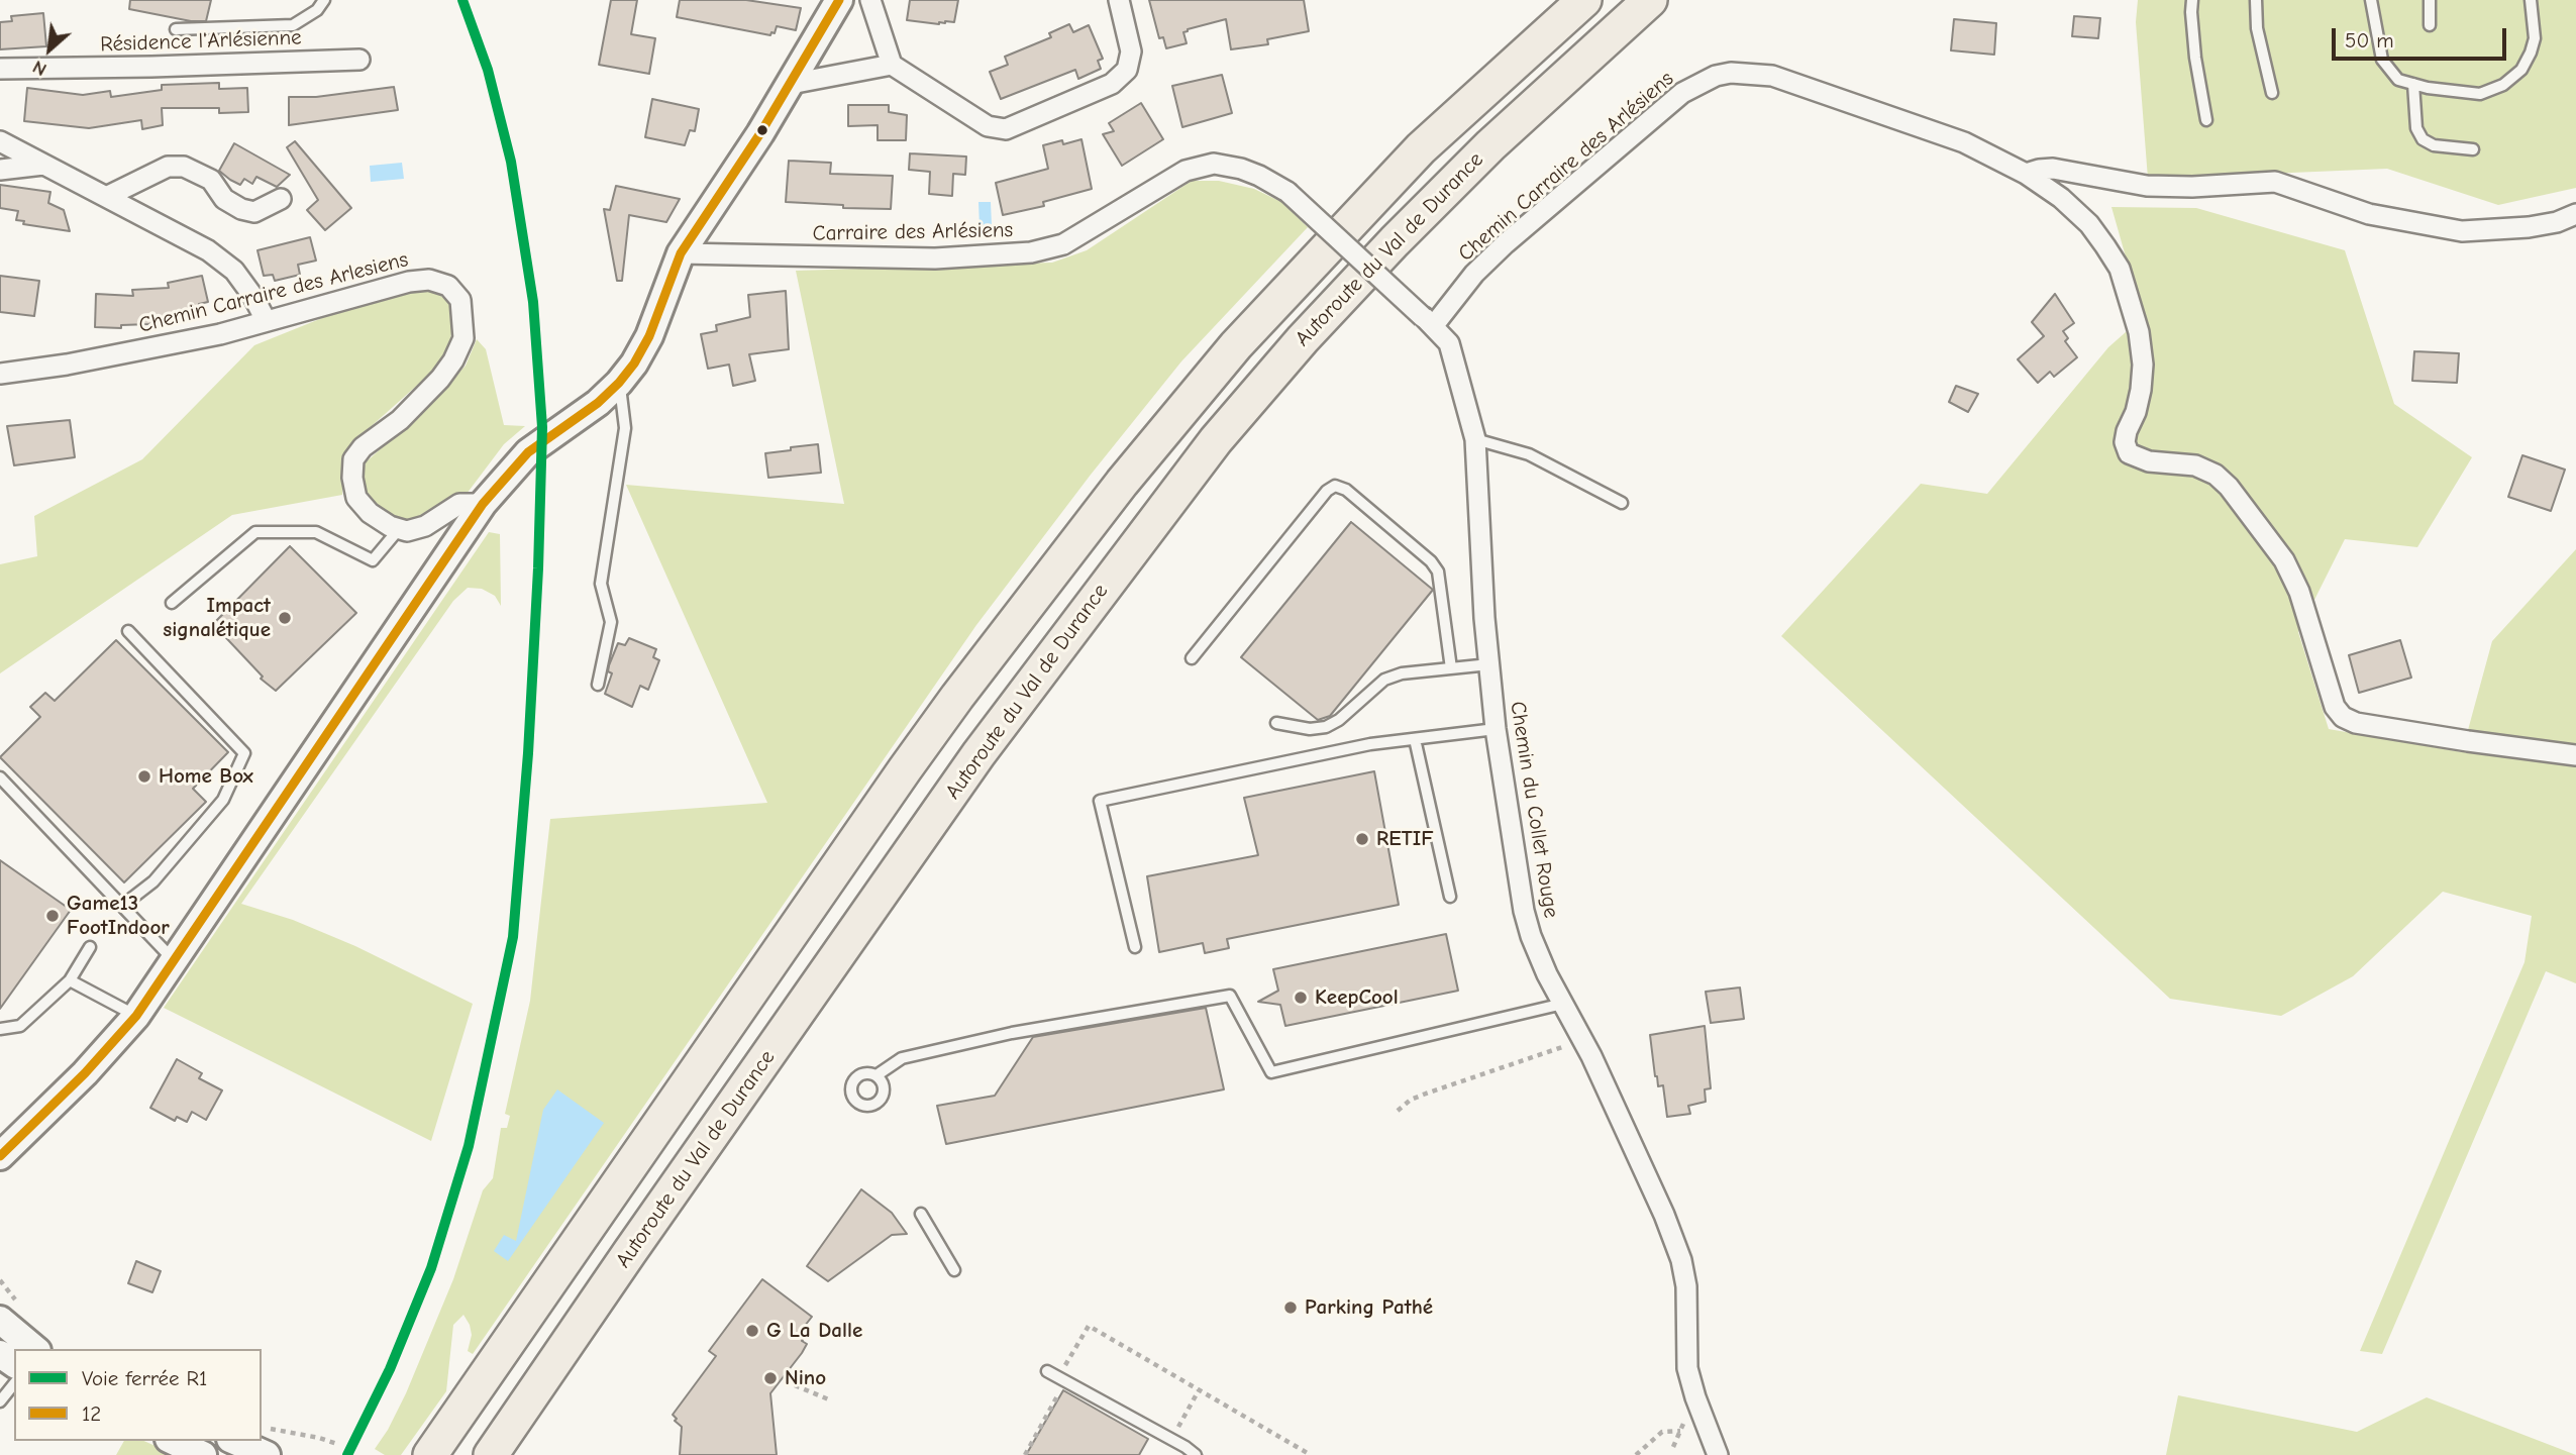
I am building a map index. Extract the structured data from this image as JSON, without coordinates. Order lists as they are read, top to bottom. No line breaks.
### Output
{"streets":{"highway":["Autoroute du Val de Durance"],"street":["Résidence l'Arlésienne","Chemin Carraire des Arlésiens","Carraire des Arlésiens","Chemin Carraire des Arlesiens","Chemin du Collet Rouge"]},"crossings":[["Chemin Carraire des Arlésiens","Carraire des Arlésiens"],["Chemin Carraire des Arlésiens","Chemin du Collet Rouge"],["Carraire des Arlésiens","Chemin du Collet Rouge"]],"places":["Impact signalétique","Home Box","RETIF","Game13 FootIndoor","KeepCool","Parking Pathé","G La Dalle","Nino"],"lines":["rail line R1","transit line 12"],"legend":["Voie ferrée R1","12"],"scale_bar":"50 m","north":"bottom left"}
